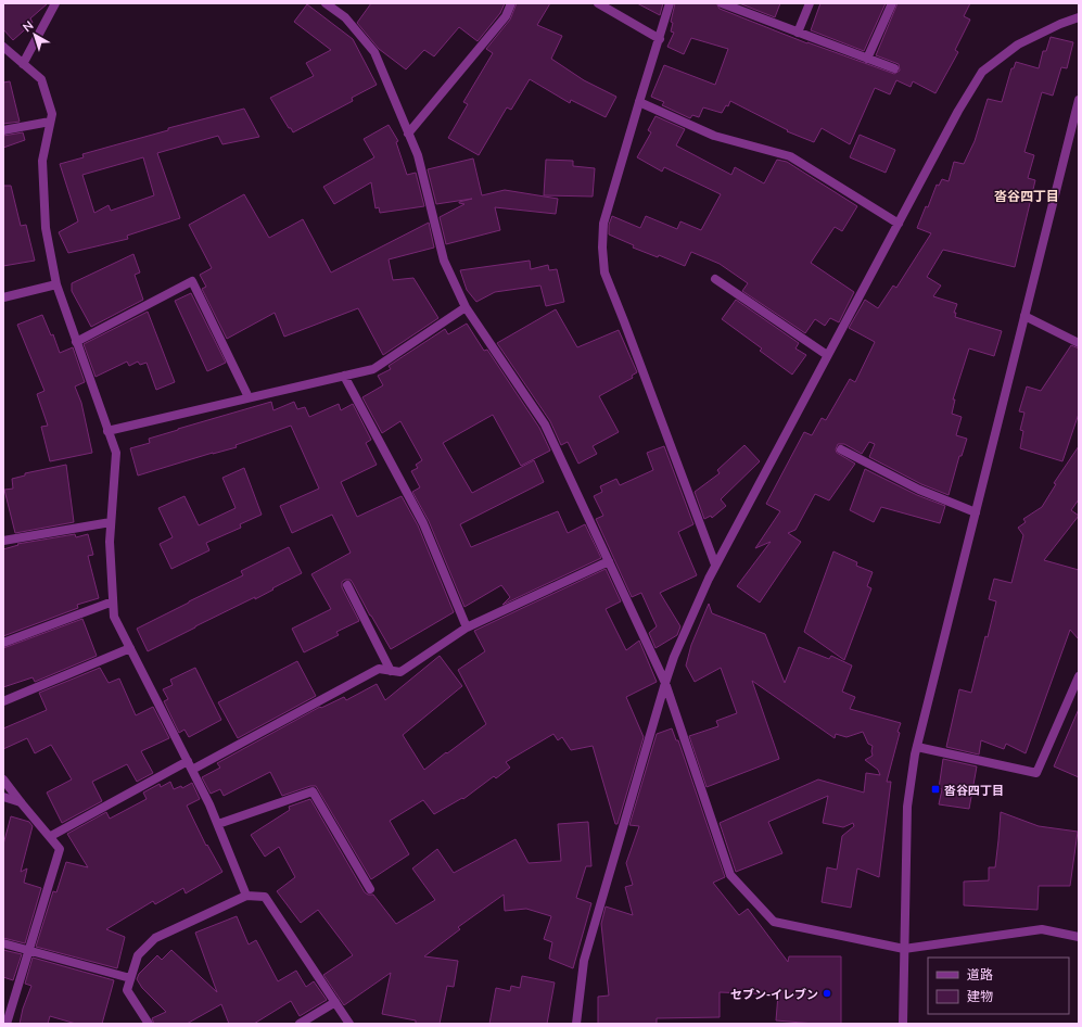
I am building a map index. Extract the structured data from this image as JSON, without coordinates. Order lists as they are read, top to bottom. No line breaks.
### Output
{"districts":["沓谷四丁目"],"places":{"transit":["沓谷四丁目"],"other":["セブン-イレブン"]},"legend":["道路","建物"],"north":"top left"}
